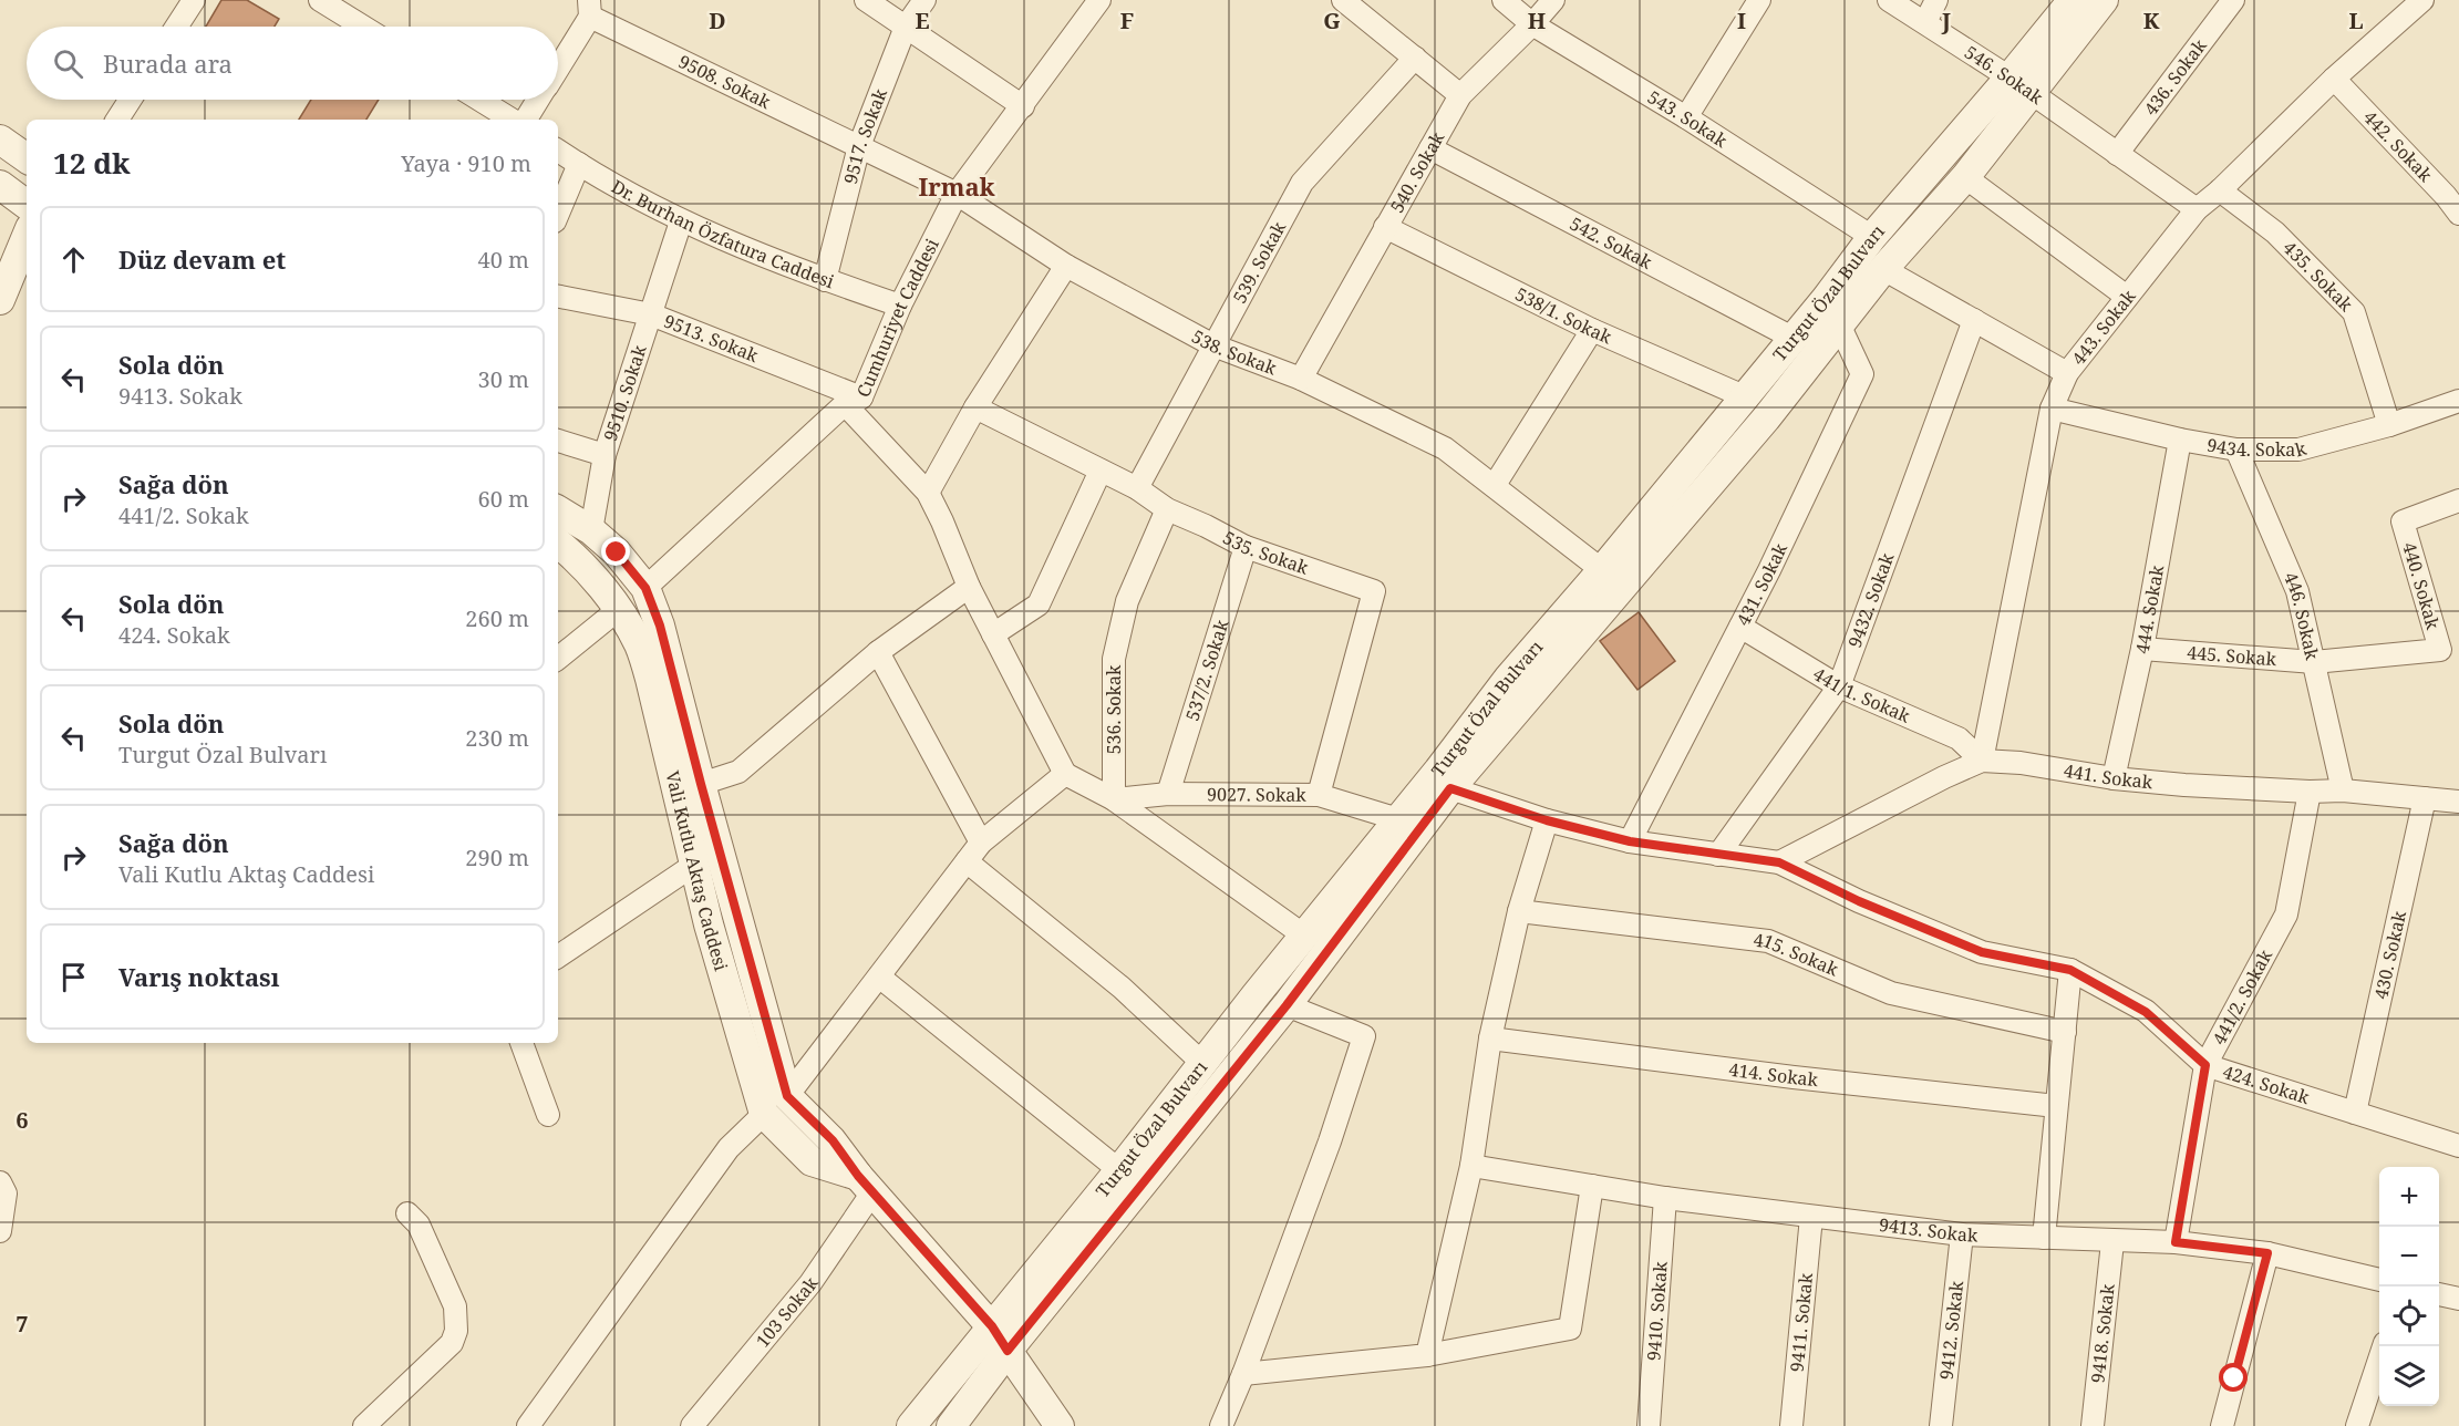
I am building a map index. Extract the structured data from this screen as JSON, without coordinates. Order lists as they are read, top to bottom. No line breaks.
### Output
{"streets":{"street":["546. Sokak","436. Sokak","9508. Sokak","543. Sokak","9517. Sokak","442. Sokak","540. Sokak","Dr. Burhan Özfatura Caddesi","542. Sokak","539. Sokak","435. Sokak","Turgut Özal Bulvarı","538/1. Sokak","Cumhuriyet Caddesi","443. Sokak","9513. Sokak","538. Sokak","9510. Sokak","9434. Sokak","535. Sokak","431. Sokak","440. Sokak","9432. Sokak","444. Sokak","446. Sokak","445. Sokak","537/2. Sokak","441/1. Sokak","536. Sokak","441. Sokak","9027. Sokak","Vali Kutlu Aktaş Caddesi","430. Sokak","415. Sokak","441/2. Sokak","414. Sokak","424. Sokak","9413. Sokak","9410. Sokak","103 Sokak","9411. Sokak","9412. Sokak","9418. Sokak"]},"crossings":[["546. Sokak","436. Sokak"],["546. Sokak","Turgut Özal Bulvarı"],["546. Sokak","443. Sokak"],["9508. Sokak","9517. Sokak"],["9508. Sokak","538. Sokak"],["543. Sokak","540. Sokak"],["543. Sokak","Turgut Özal Bulvarı"],["9517. Sokak","Dr. Burhan Özfatura Caddesi"],["9517. Sokak","538. Sokak"],["442. Sokak","443. Sokak"],["540. Sokak","542. Sokak"],["540. Sokak","538/1. Sokak"],["540. Sokak","538. Sokak"],["Dr. Burhan Özfatura Caddesi","Cumhuriyet Caddesi"],["Dr. Burhan Özfatura Caddesi","9510. Sokak"],["542. Sokak","Turgut Özal Bulvarı"],["539. Sokak","538. Sokak"],["539. Sokak","535. Sokak"],["435. Sokak","443. Sokak"],["435. Sokak","9434. Sokak"],["Turgut Özal Bulvarı","538/1. Sokak"],["Turgut Özal Bulvarı","538. Sokak"],["Turgut Özal Bulvarı","431. Sokak"],["Turgut Özal Bulvarı","9027. Sokak"],["Turgut Özal Bulvarı","424. Sokak"],["Cumhuriyet Caddesi","9513. Sokak"],["Cumhuriyet Caddesi","538. Sokak"],["Cumhuriyet Caddesi","Vali Kutlu Aktaş Caddesi"],["443. Sokak","9434. Sokak"],["443. Sokak","441/1. Sokak"],["443. Sokak","441. Sokak"],["9513. Sokak","9510. Sokak"],["9510. Sokak","Vali Kutlu Aktaş Caddesi"],["9434. Sokak","444. Sokak"],["9434. Sokak","446. Sokak"],["535. Sokak","537/2. Sokak"],["535. Sokak","536. Sokak"],["535. Sokak","9027. Sokak"],["431. Sokak","441/1. Sokak"],["431. Sokak","424. Sokak"],["440. Sokak","445. Sokak"],["9432. Sokak","441/1. Sokak"],["9432. Sokak","424. Sokak"],["444. Sokak","445. Sokak"],["444. Sokak","441. Sokak"],["446. Sokak","445. Sokak"],["446. Sokak","441. Sokak"],["537/2. Sokak","9027. Sokak"],["441/1. Sokak","441. Sokak"],["536. Sokak","9027. Sokak"],["441. Sokak","430. Sokak"],["441. Sokak","441/2. Sokak"],["441. Sokak","424. Sokak"],["Vali Kutlu Aktaş Caddesi","103 Sokak"],["430. Sokak","424. Sokak"],["441/2. Sokak","424. Sokak"],["441/2. Sokak","9413. Sokak"],["9413. Sokak","9410. Sokak"],["9413. Sokak","9411. Sokak"],["9413. Sokak","9412. Sokak"],["9413. Sokak","9418. Sokak"]],"districts":["Irmak"],"page":{"search":"Burada ara","heading":["12 dk","Yaya · 910 m"],"list":[["Düz devam et","40 m"],["Sola dön","9413. Sokak","30 m"],["Sağa dön","441/2. Sokak","60 m"],["Sola dön","424. Sokak","260 m"],["Sola dön","Turgut Özal Bulvarı","230 m"],["Sağa dön","Vali Kutlu Aktaş Caddesi","290 m"],"Varış noktası"],"map_buttons":["+","−"]},"grid":{"columns":["D","E","F","G","H","I","J","K","L"],"rows":["6","7"]}}
